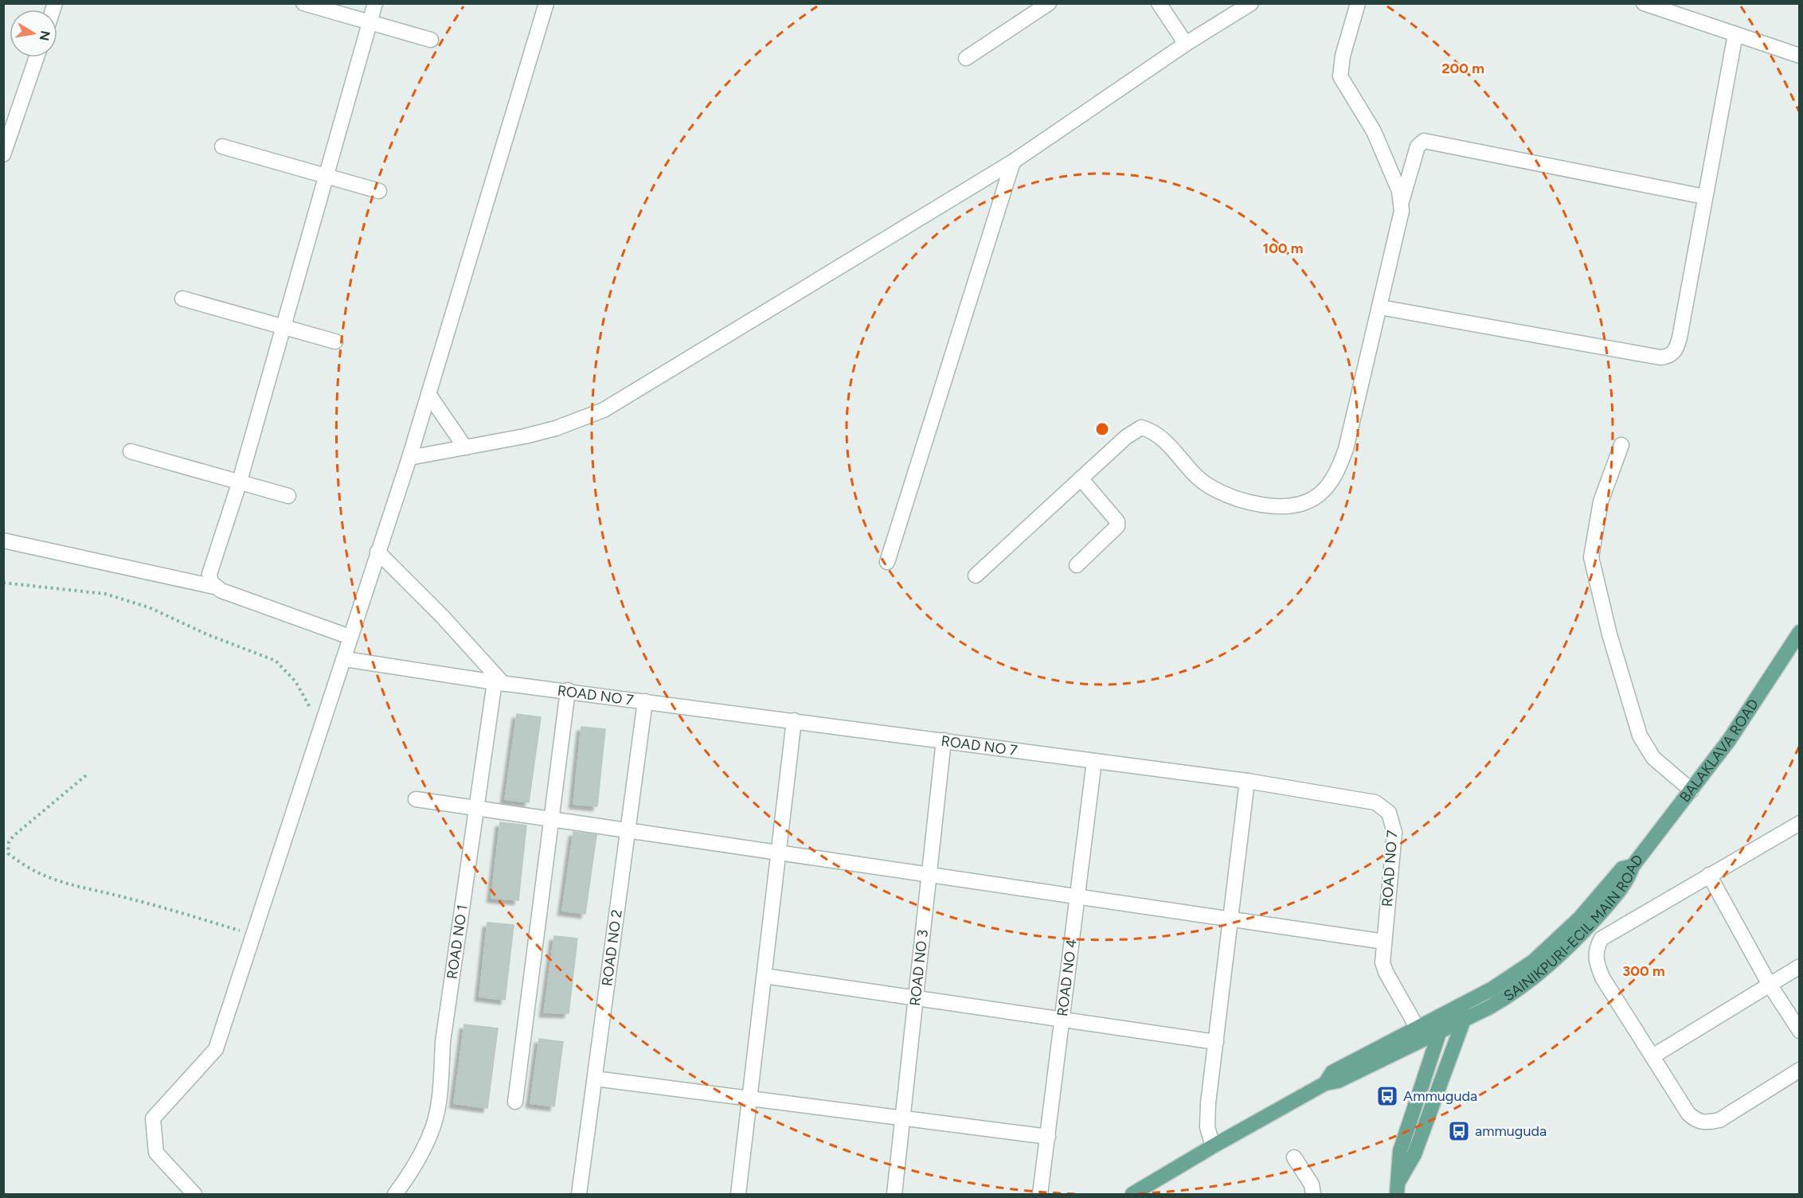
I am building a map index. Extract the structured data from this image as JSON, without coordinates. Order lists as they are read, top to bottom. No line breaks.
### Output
{"streets":{"main road":["BALAKLAVA ROAD","SAINIKPURI-ECIL MAIN ROAD"],"street":["ROAD NO 7","ROAD NO 1","ROAD NO 2","ROAD NO 3","ROAD NO 4"]},"crossings":[["ROAD NO 7","SAINIKPURI-ECIL MAIN ROAD"],["ROAD NO 7","ROAD NO 1"],["ROAD NO 7","ROAD NO 2"],["ROAD NO 7","ROAD NO 3"],["ROAD NO 7","ROAD NO 4"],["BALAKLAVA ROAD","SAINIKPURI-ECIL MAIN ROAD"]],"places":{"bus stop":["Ammuguda","ammuguda"]},"north":"right","rings":["200 m","100 m","300 m"]}
